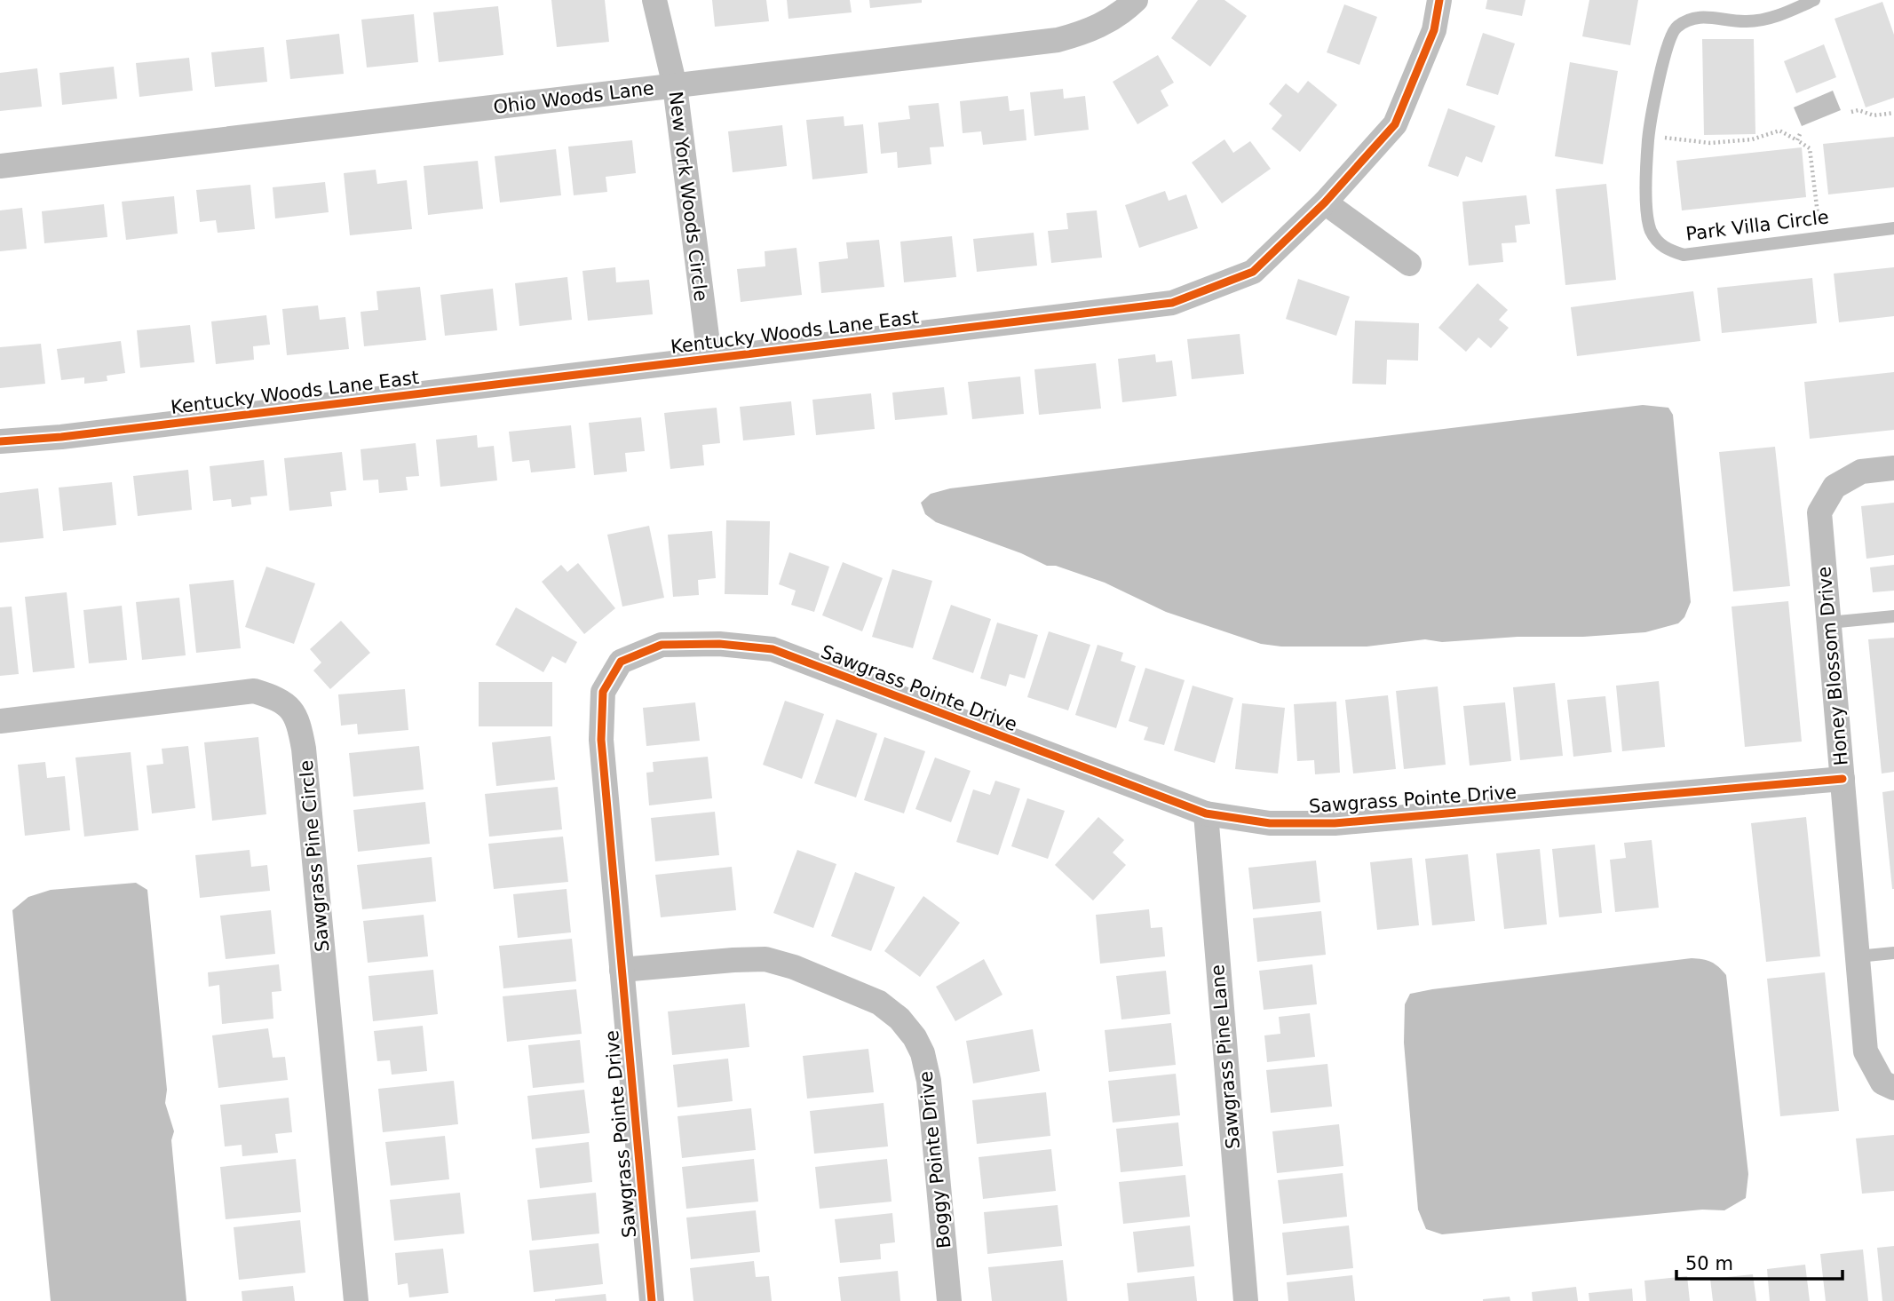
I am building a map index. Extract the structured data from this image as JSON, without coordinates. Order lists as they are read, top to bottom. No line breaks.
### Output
{"streets":{"street":["Ohio Woods Lane","New York Woods Circle","Kentucky Woods Lane East","Honey Blossom Drive","Sawgrass Pointe Drive","Sawgrass Pine Circle","Sawgrass Pine Lane","Boggy Pointe Drive"],"lane":["Park Villa Circle"]},"crossings":[["Ohio Woods Lane","New York Woods Circle"],["New York Woods Circle","Kentucky Woods Lane East"],["Honey Blossom Drive","Sawgrass Pointe Drive"],["Sawgrass Pointe Drive","Sawgrass Pine Lane"],["Sawgrass Pointe Drive","Boggy Pointe Drive"]],"scale_bar":"50 m"}
